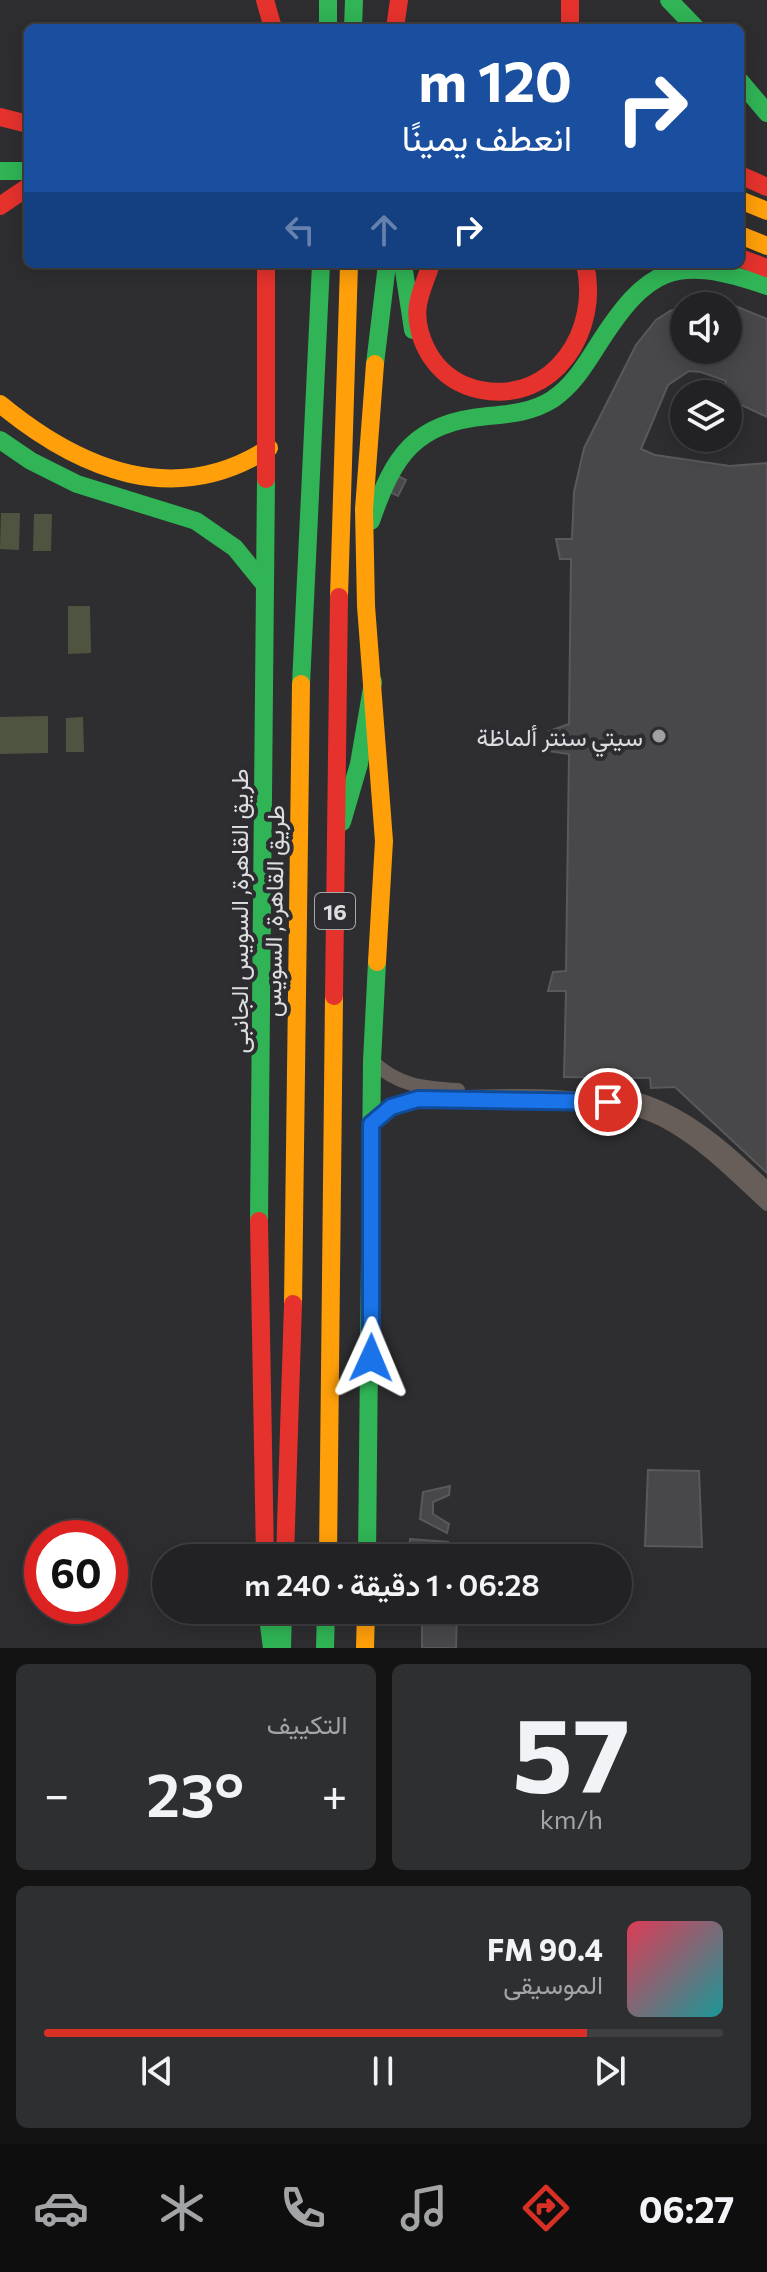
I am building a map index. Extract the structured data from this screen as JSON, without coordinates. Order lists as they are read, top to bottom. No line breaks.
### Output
{"streets":{"main road":["طريق القاهرة, السويس الجانبى","طريق القاهرة, السويس","16"]},"places":["سيتي سنتر ألماظة"],"page":{"turn":["120 m","انعطف يمينًا"],"limit":"60","trip":"06:28 · 1 دقيقة · 240 m","tile":[["57","km/h"],"التكييف"],"heat":["−","23°","+"],"song":["90.4 FM","الموسيقى"],"tabs":"06:27"}}
